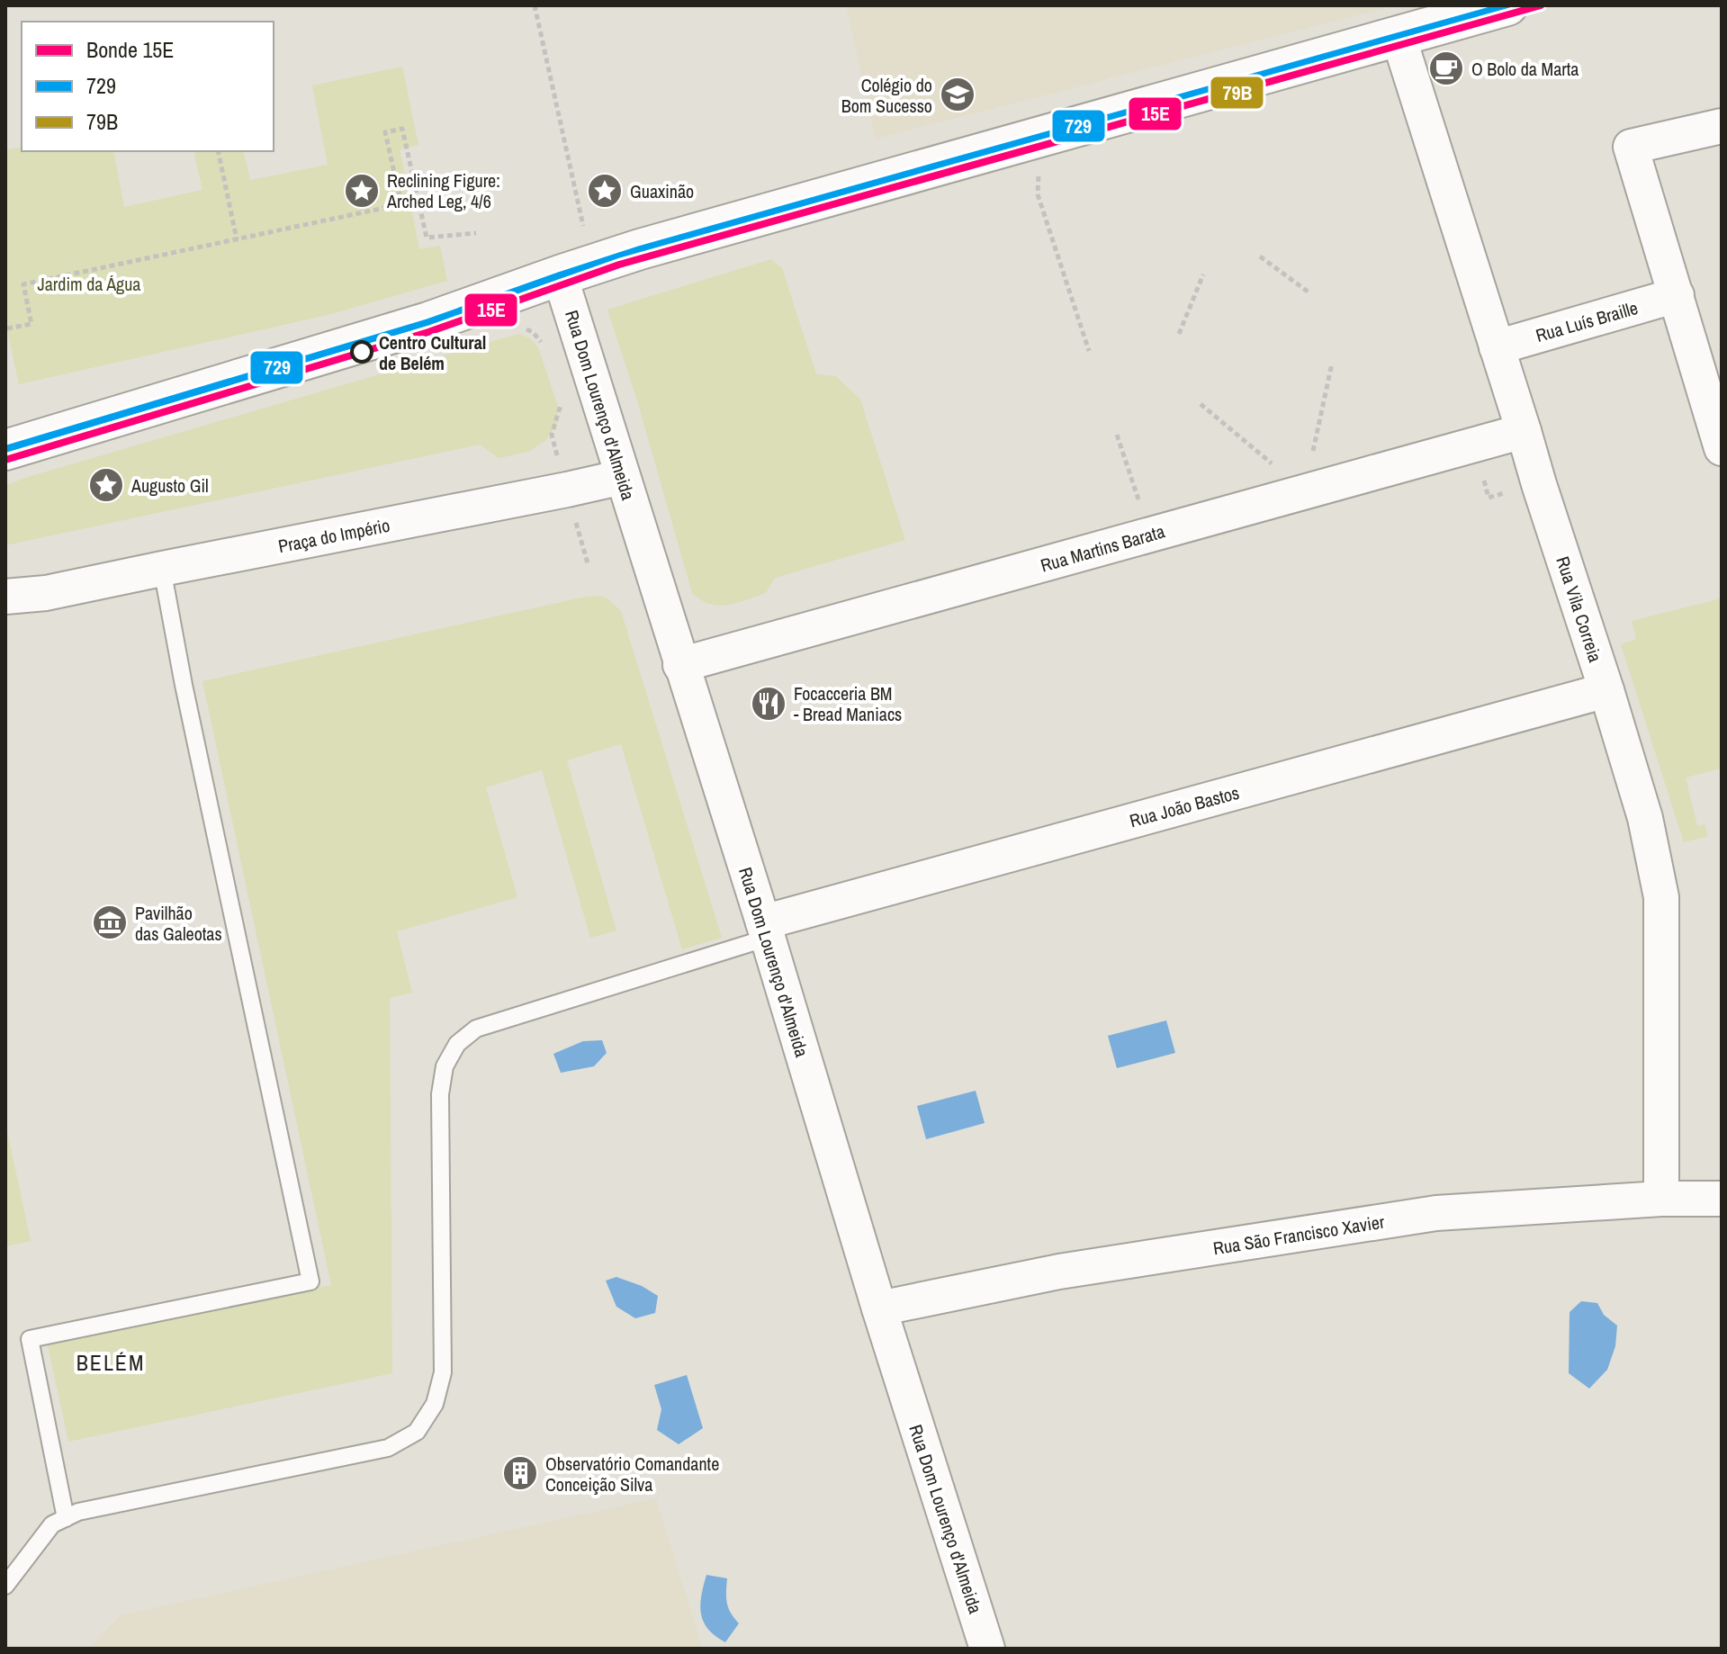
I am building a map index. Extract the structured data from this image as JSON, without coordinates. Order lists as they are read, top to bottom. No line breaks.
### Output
{"streets":{"street":["Rua Luís Braille","Rua Dom Lourenço d'Almeida","Praça do Império","Rua Martins Barata","Rua Vila Correia","Rua João Bastos","Rua São Francisco Xavier"]},"crossings":[["Rua Luís Braille","Rua Vila Correia"],["Rua Dom Lourenço d'Almeida","Praça do Império"],["Rua Dom Lourenço d'Almeida","Rua Martins Barata"],["Rua Dom Lourenço d'Almeida","Rua João Bastos"],["Rua Dom Lourenço d'Almeida","Rua São Francisco Xavier"],["Rua Martins Barata","Rua Vila Correia"],["Rua Vila Correia","Rua João Bastos"],["Rua Vila Correia","Rua São Francisco Xavier"]],"districts":["BELÉM"],"parks":["Jardim da Água"],"places":{"cafe":["O Bolo da Marta"],"school or university":["Colégio do Bom Sucesso"],"place":["Reclining Figure: Arched Leg, 4/6","Guaxinão","Augusto Gil"],"other":["Centro Cultural de Belém"],"restaurant":["Focacceria BM - Bread Maniacs"],"museum":["Pavilhão das Galeotas"],"building":["Observatório Comandante Conceição Silva"]},"lines":["tram line 15E","transit line 729","transit line 79B"],"legend":["Bonde 15E","729","79B"]}
